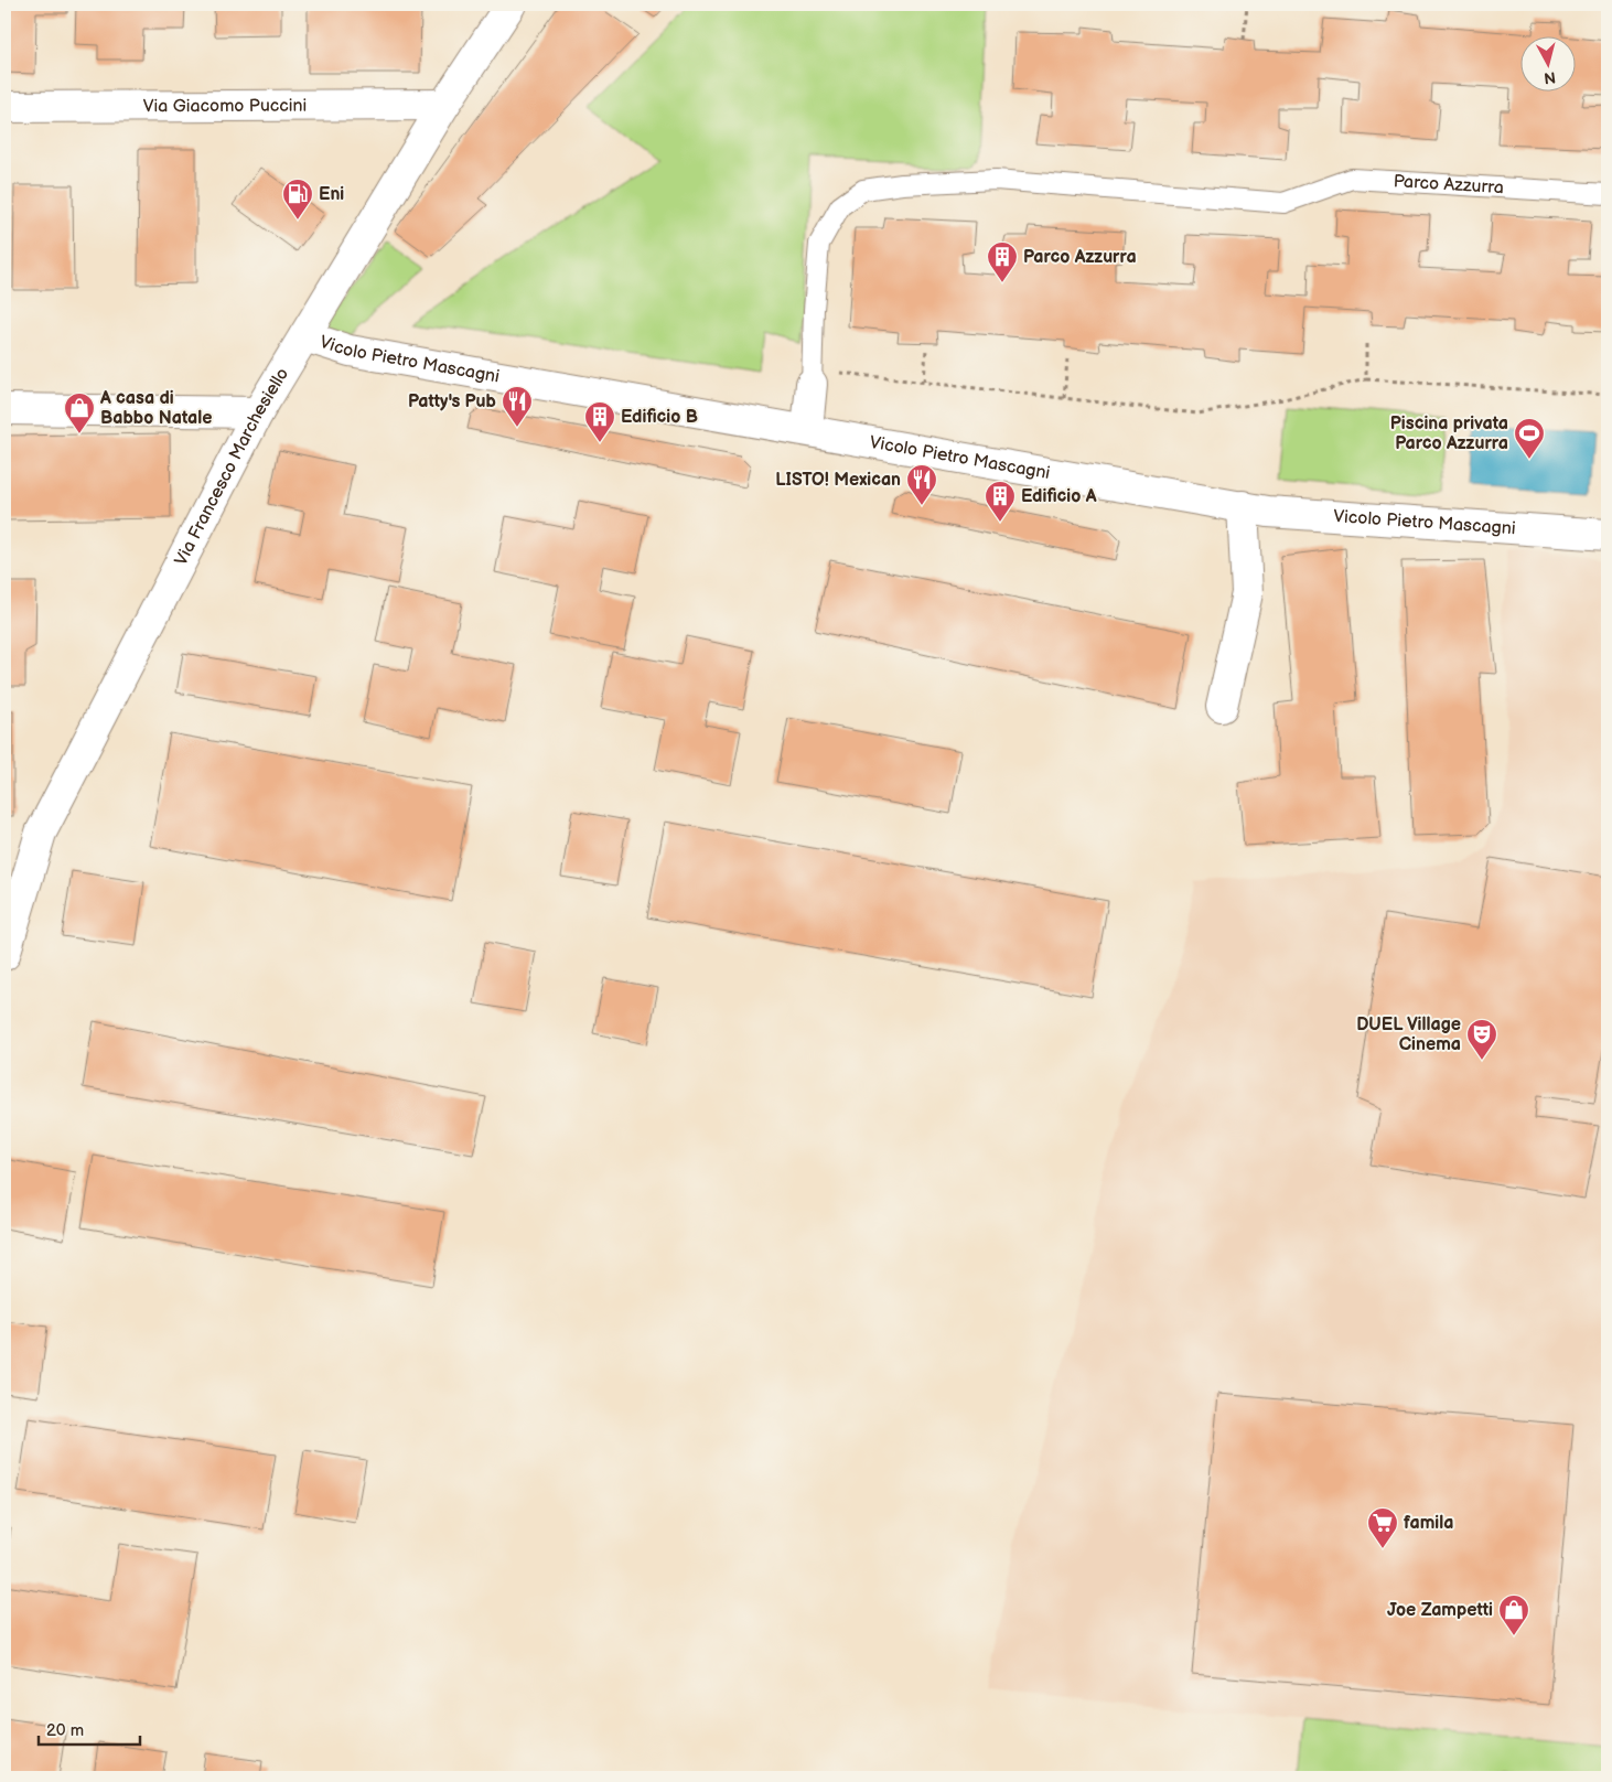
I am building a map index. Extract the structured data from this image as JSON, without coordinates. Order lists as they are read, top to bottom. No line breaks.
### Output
{"streets":{"street":["Via Giacomo Puccini","Vicolo Pietro Mascagni","Via Francesco Marchesiello"],"lane":["Parco Azzurra"]},"crossings":[["Via Giacomo Puccini","Via Francesco Marchesiello"],["Vicolo Pietro Mascagni","Via Francesco Marchesiello"]],"places":{"fuel station":["Eni"],"building":["Parco Azzurra","Edificio B","Edificio A"],"restaurant":["Patty's Pub","LISTO! Mexican"],"shop":["A casa di Babbo Natale","Joe Zampetti"],"sports":["Piscina privata Parco Azzurra"],"theatre":["DUEL Village Cinema"],"supermarket":["famila"]},"scale_bar":"20 m","north":"bottom"}
